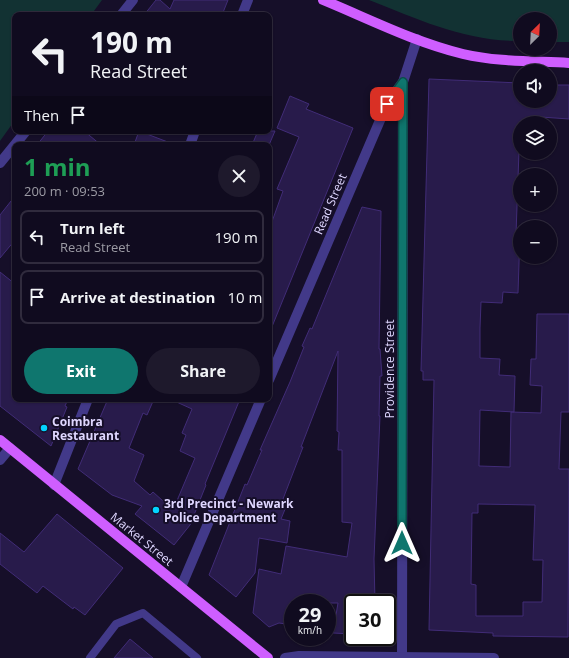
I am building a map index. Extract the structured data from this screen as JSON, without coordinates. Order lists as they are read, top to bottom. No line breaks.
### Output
{"streets":{"main road":["Market Street"],"street":["Read Street","Providence Street"]},"crossings":[["Read Street","Providence Street"]],"places":["Coimbra Restaurant","3rd Precinct - Newark Police Department"],"north":"top right","page":{"map_buttons":["+","−"],"turn":["190 m","Read Street"],"then":"Then","heading":["1 min","200 m · 09:53"],"list":[{"name":"Turn left","note":"Read Street","value":"190 m"},{"name":"Arrive at destination","value":"10 m"}],"buttons":["Exit","Share"],"speed":"29 km/h","limit":"30"}}
